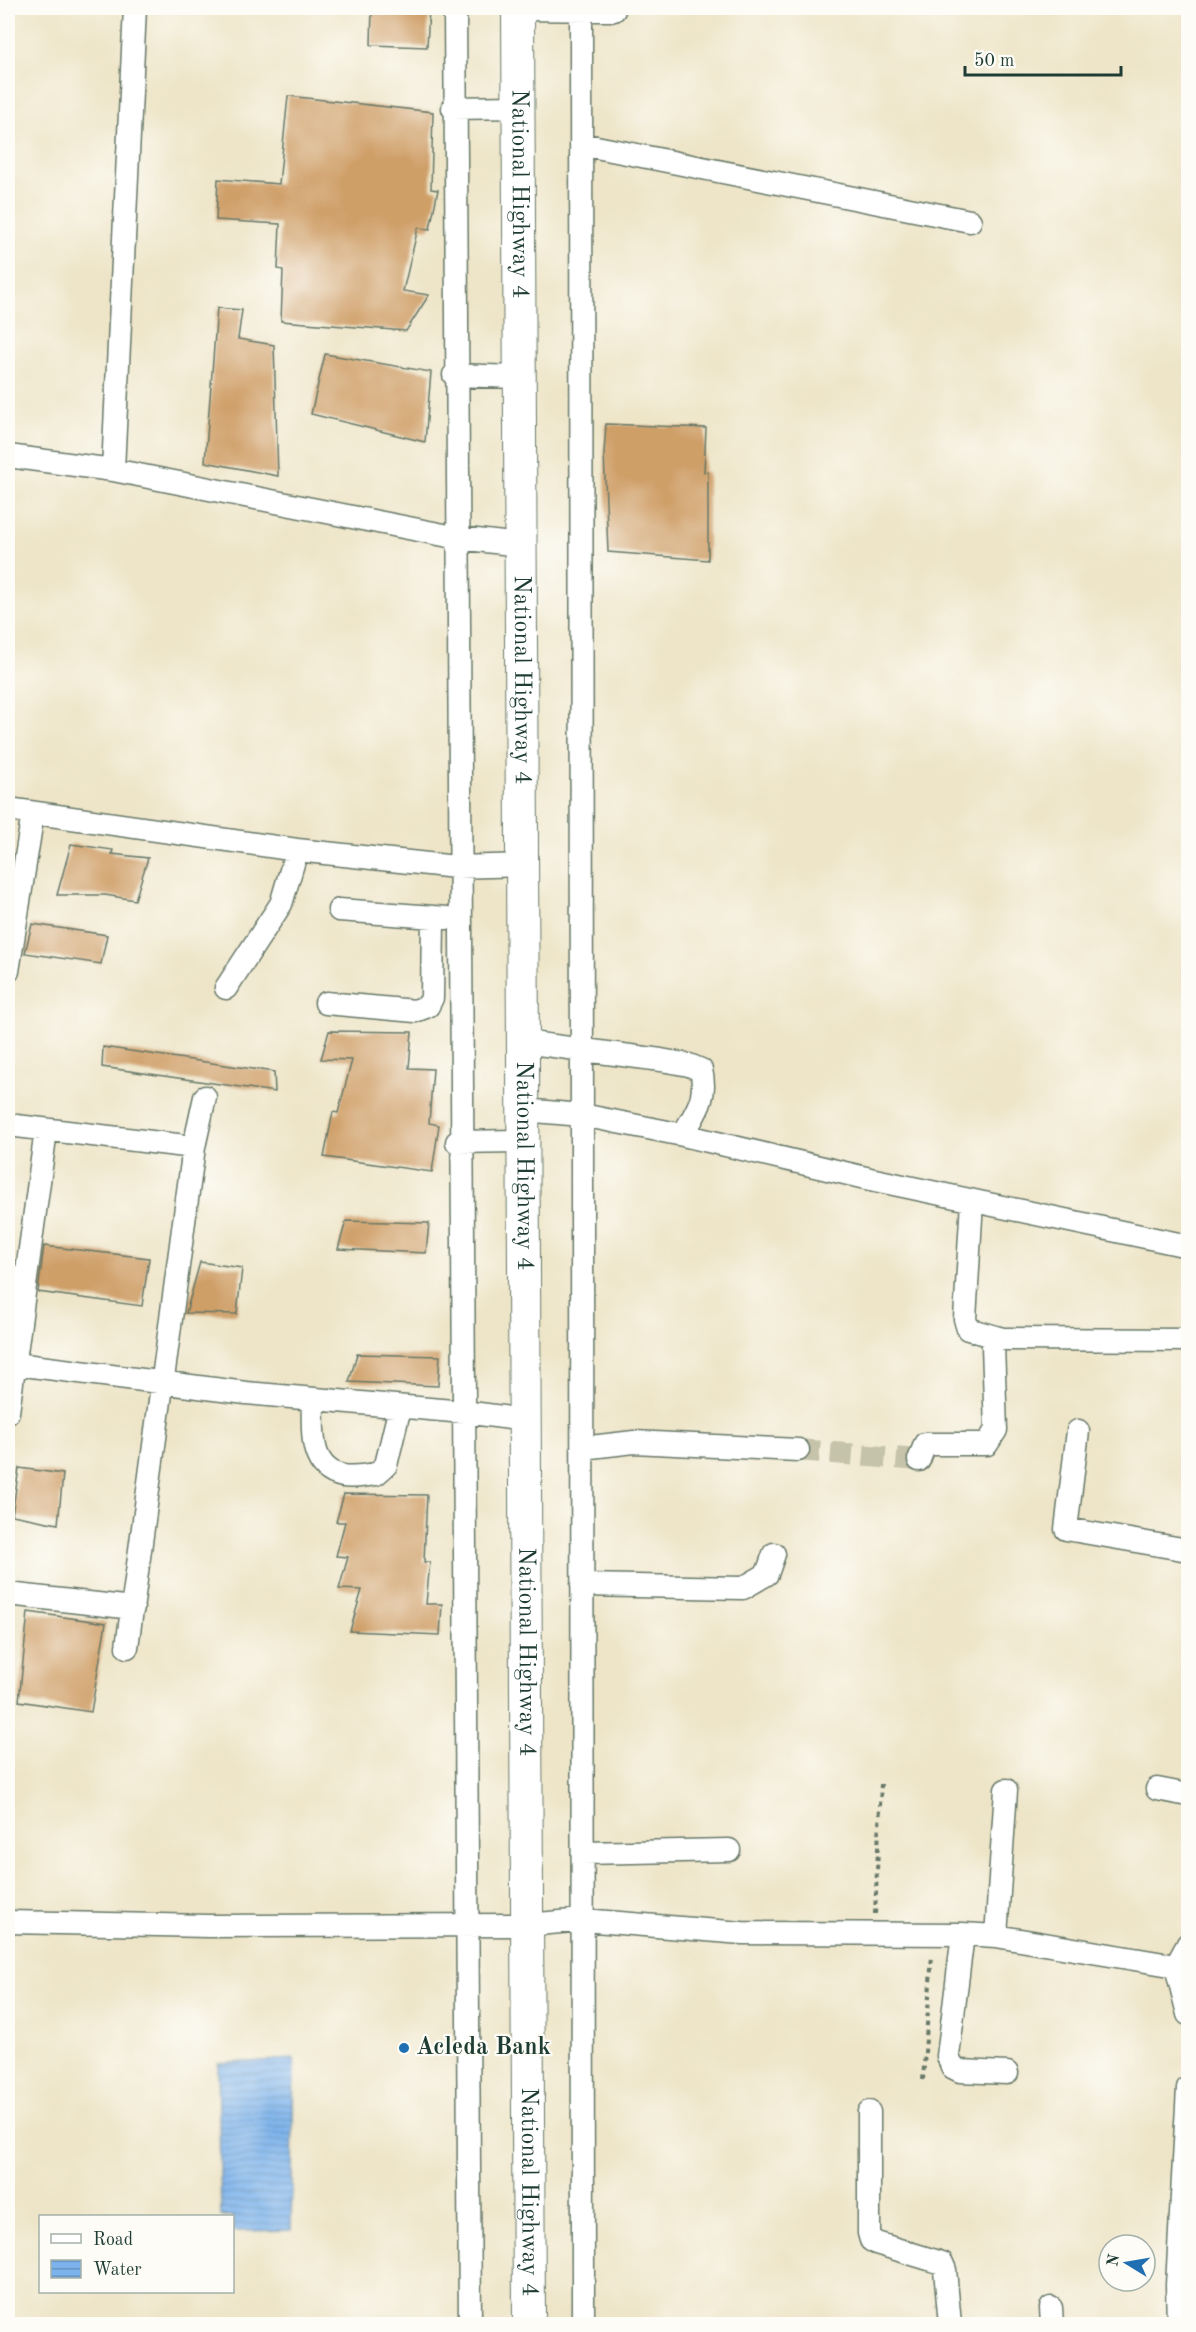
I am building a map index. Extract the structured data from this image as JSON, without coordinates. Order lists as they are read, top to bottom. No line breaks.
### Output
{"streets":{"highway":["National Highway 4"]},"places":["Acleda Bank"],"legend":["Road","Water"],"scale_bar":"50 m","north":"left"}
